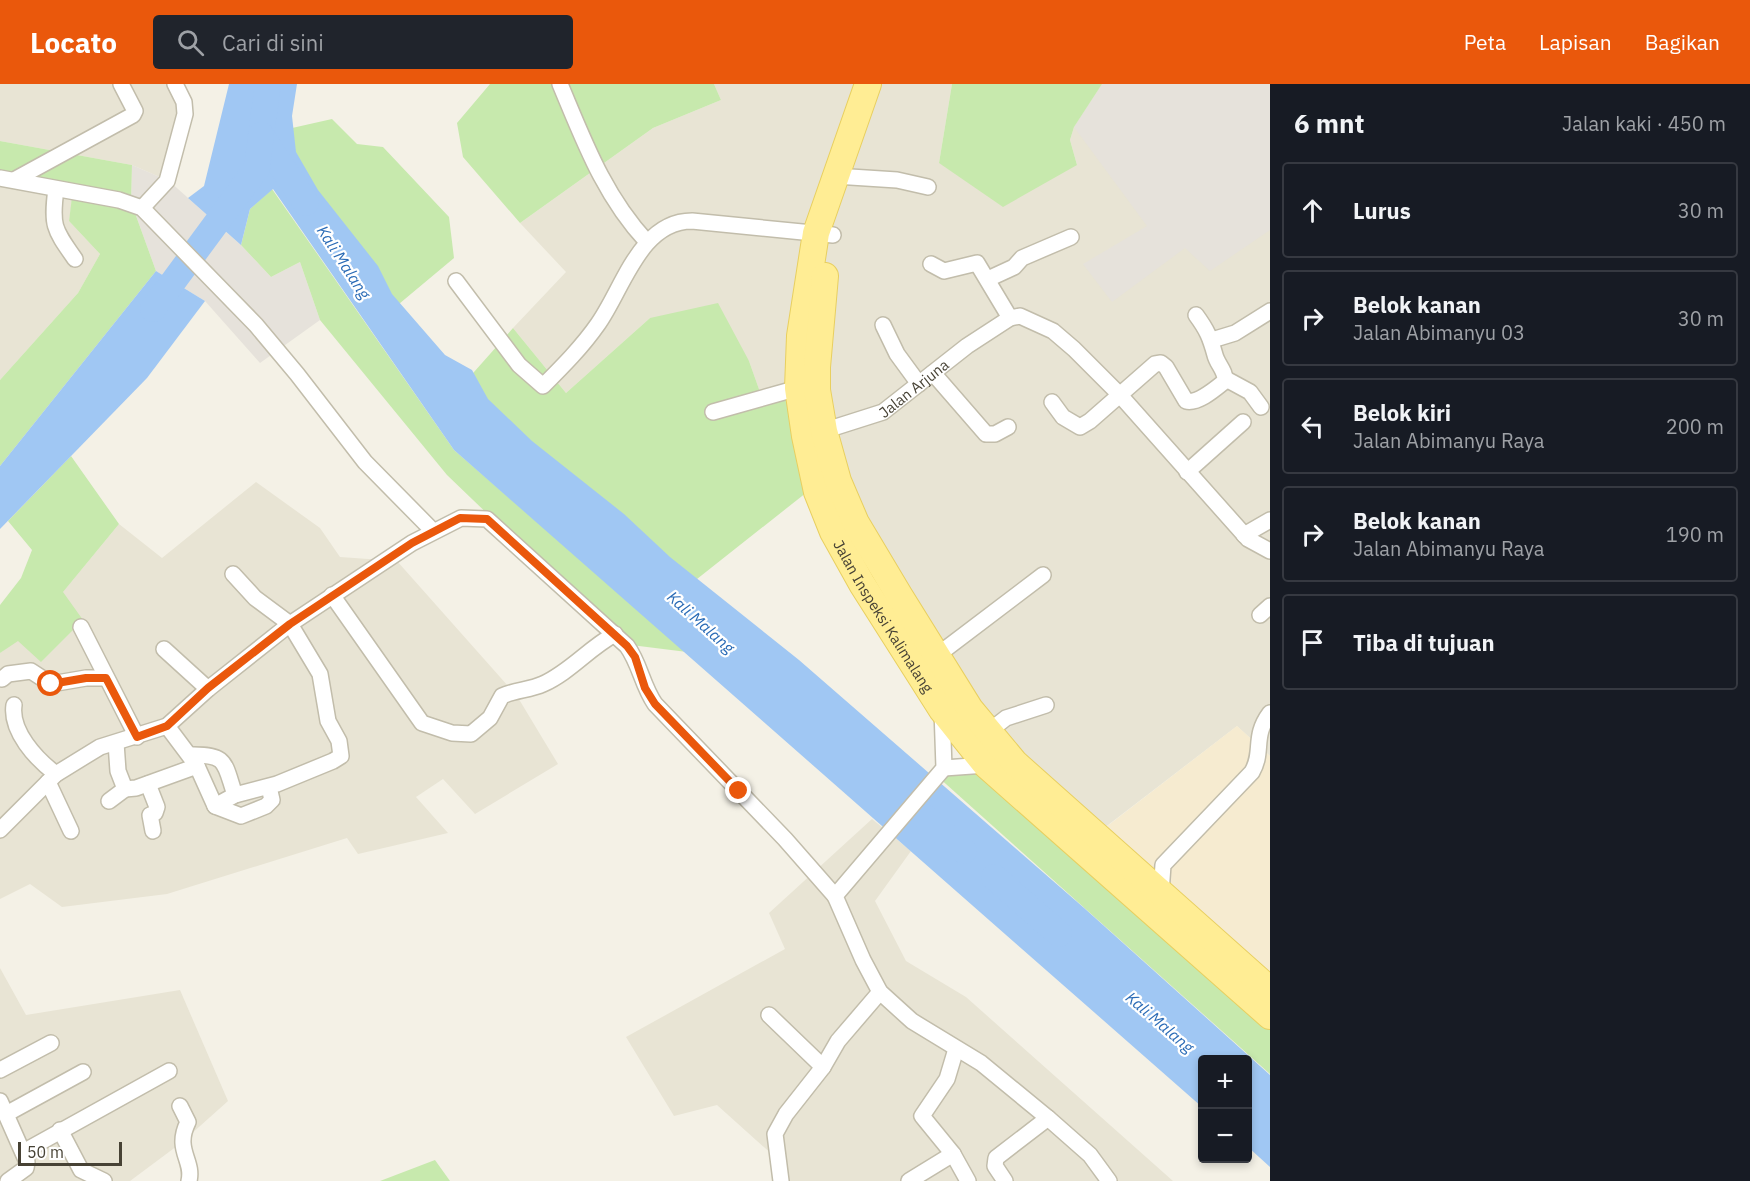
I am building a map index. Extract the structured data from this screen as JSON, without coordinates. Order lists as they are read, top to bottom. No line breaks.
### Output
{"streets":{"main road":["Jalan Inspeksi Kalimalang"],"street":["Jalan Arjuna"]},"crossings":[["Jalan Arjuna","Jalan Inspeksi Kalimalang"]],"water":["Kali Malang"],"scale_bar":"50 m","page":{"header":"Locato","search":"Cari di sini","nav":["Peta","Lapisan","Bagikan"],"heading":["6 mnt","Jalan kaki · 450 m"],"list":[["Lurus","30 m"],["Belok kanan","Jalan Abimanyu 03","30 m"],["Belok kiri","Jalan Abimanyu Raya","200 m"],["Belok kanan","Jalan Abimanyu Raya","190 m"],"Tiba di tujuan"],"map_buttons":["+","−"],"scale":"50 m"}}
